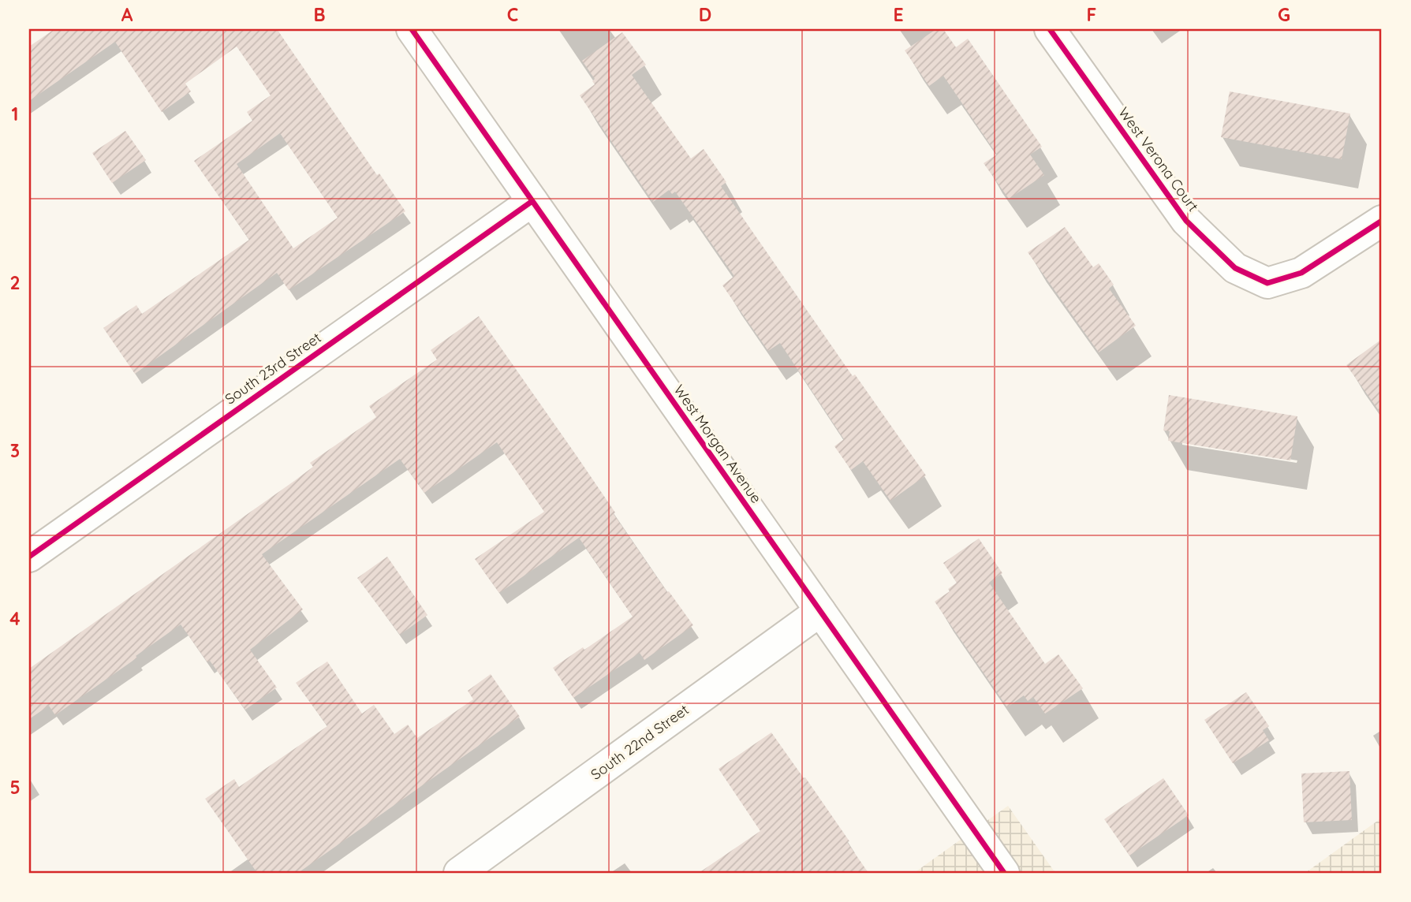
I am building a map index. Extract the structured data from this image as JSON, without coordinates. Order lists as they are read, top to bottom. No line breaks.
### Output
{"streets":{"street":["West Verona Court","South 23rd Street","West Morgan Avenue","South 22nd Street"]},"crossings":[["South 23rd Street","West Morgan Avenue"],["West Morgan Avenue","South 22nd Street"]],"grid":{"columns":["A","B","C","D","E","F","G"],"rows":["1","2","3","4","5"]}}
